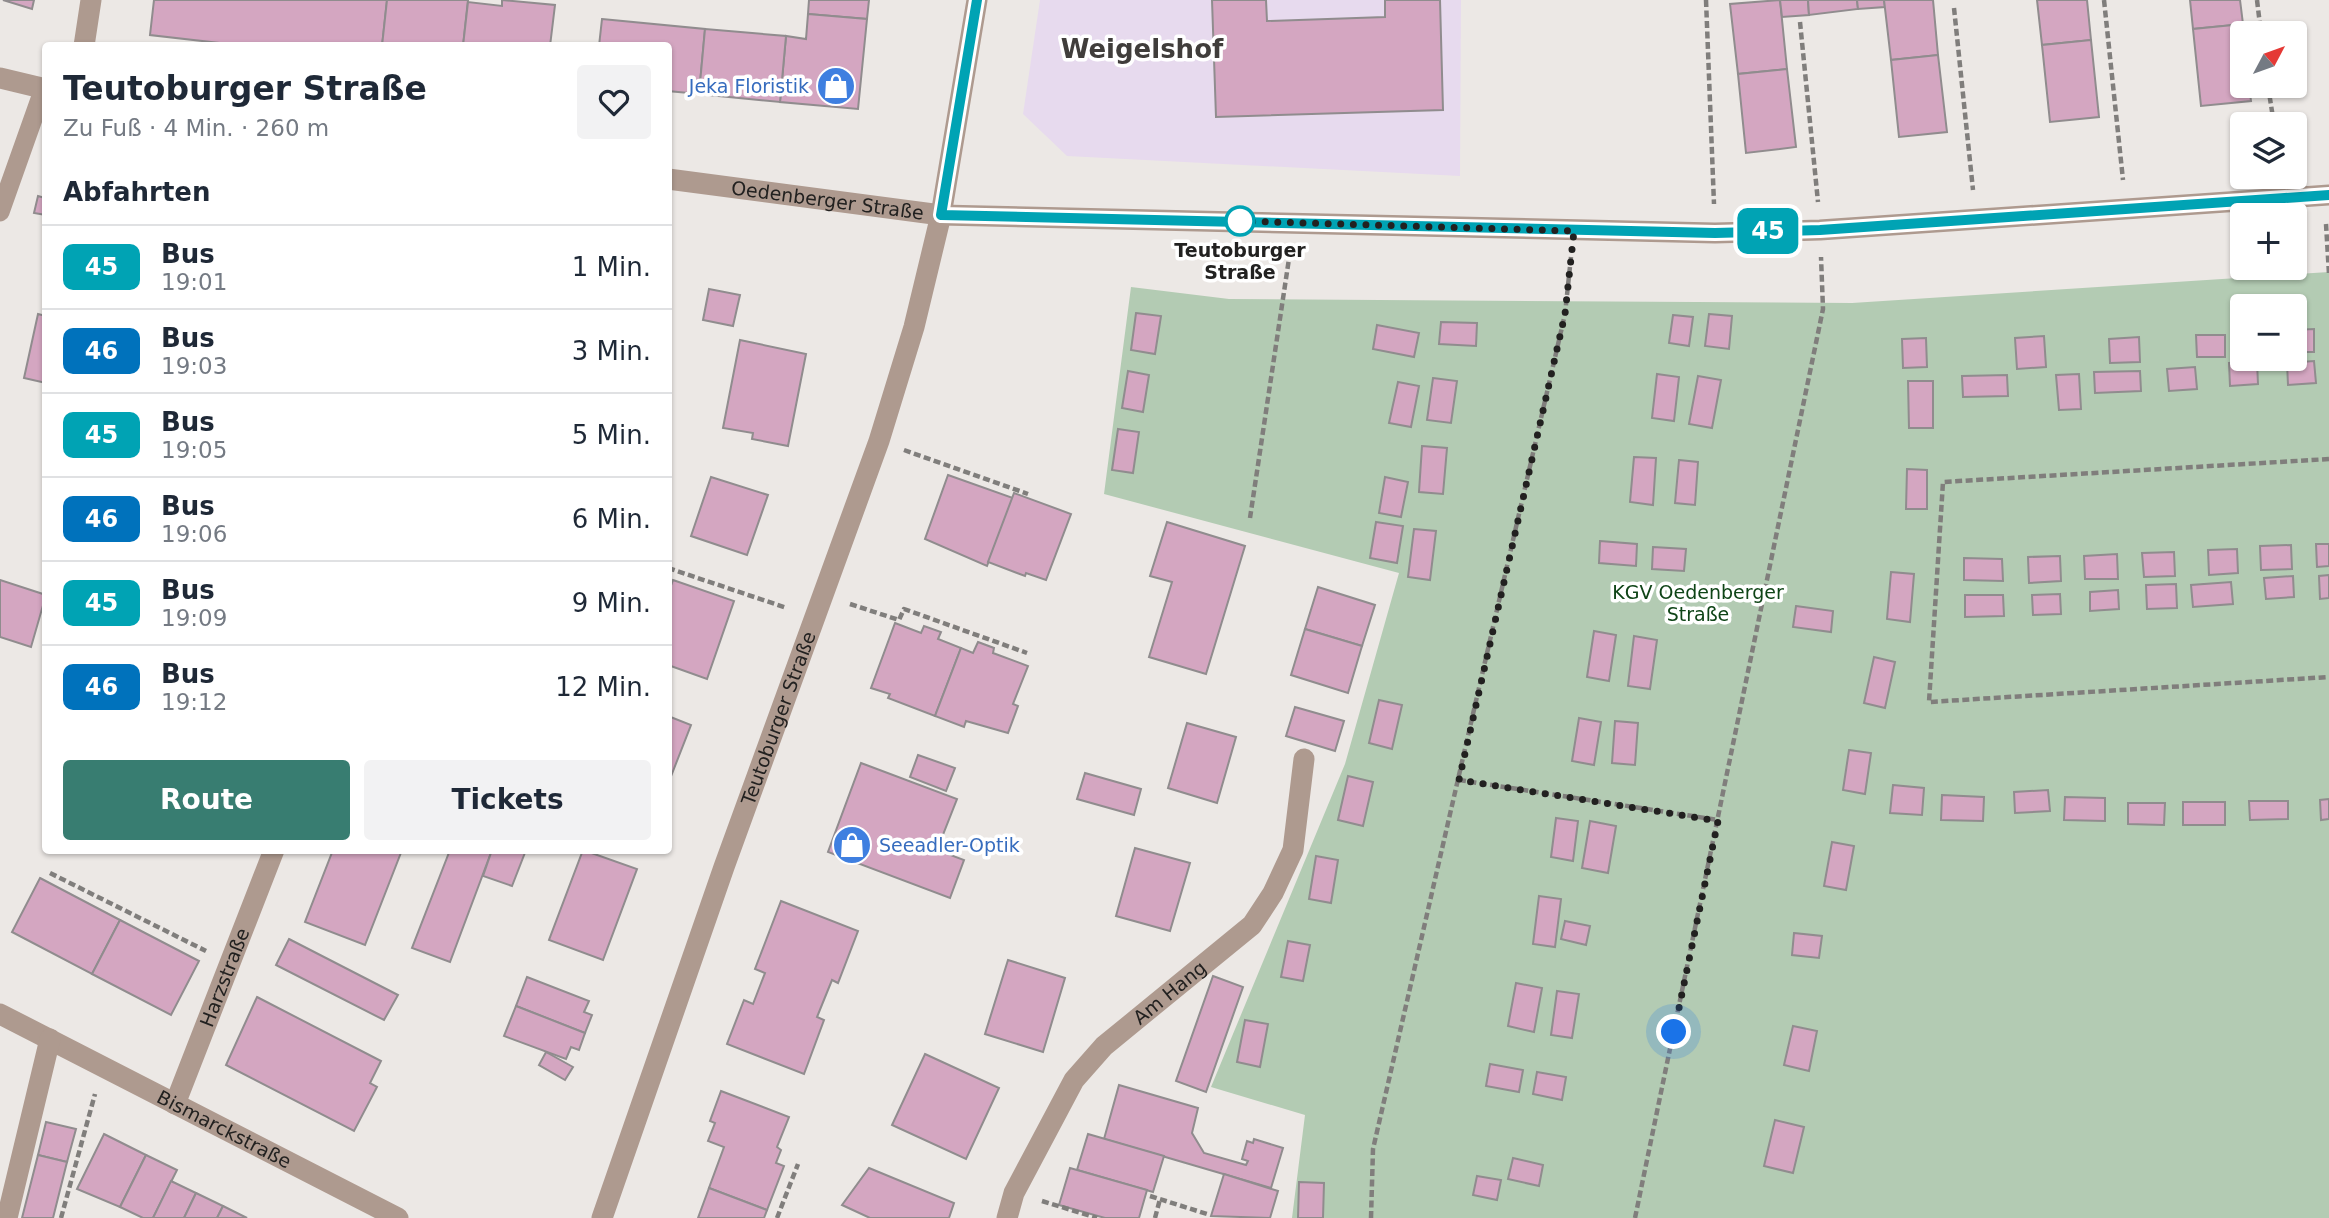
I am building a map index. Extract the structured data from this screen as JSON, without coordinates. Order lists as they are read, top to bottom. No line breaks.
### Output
{"streets":{"street":["Oedenberger Straße","Teutoburger Straße","Harzstraße","Am Hang","Bismarckstraße"]},"crossings":[["Oedenberger Straße","Teutoburger Straße"],["Harzstraße","Bismarckstraße"]],"districts":["Weigelshof"],"parks":["KGV Oedenberger Straße"],"places":{"shop":["Jeka Floristik","Seeadler-Optik"],"other":["Teutoburger Straße"]},"lines":["bus line 45"],"north":"top right","page":{"on_map":"45","map_buttons":["+","−"],"heading":[["Teutoburger Straße","Zu Fuß · 4 Min. · 260 m"],"Abfahrten"],"list":[{"mark":"45","name":"Bus","note":"19:01","value":"1 Min."},{"mark":"46","name":"Bus","note":"19:03","value":"3 Min."},{"mark":"45","name":"Bus","note":"19:05","value":"5 Min."},{"mark":"46","name":"Bus","note":"19:06","value":"6 Min."},{"mark":"45","name":"Bus","note":"19:09","value":"9 Min."},{"mark":"46","name":"Bus","note":"19:12","value":"12 Min."}],"buttons":["Route","Tickets"]}}
